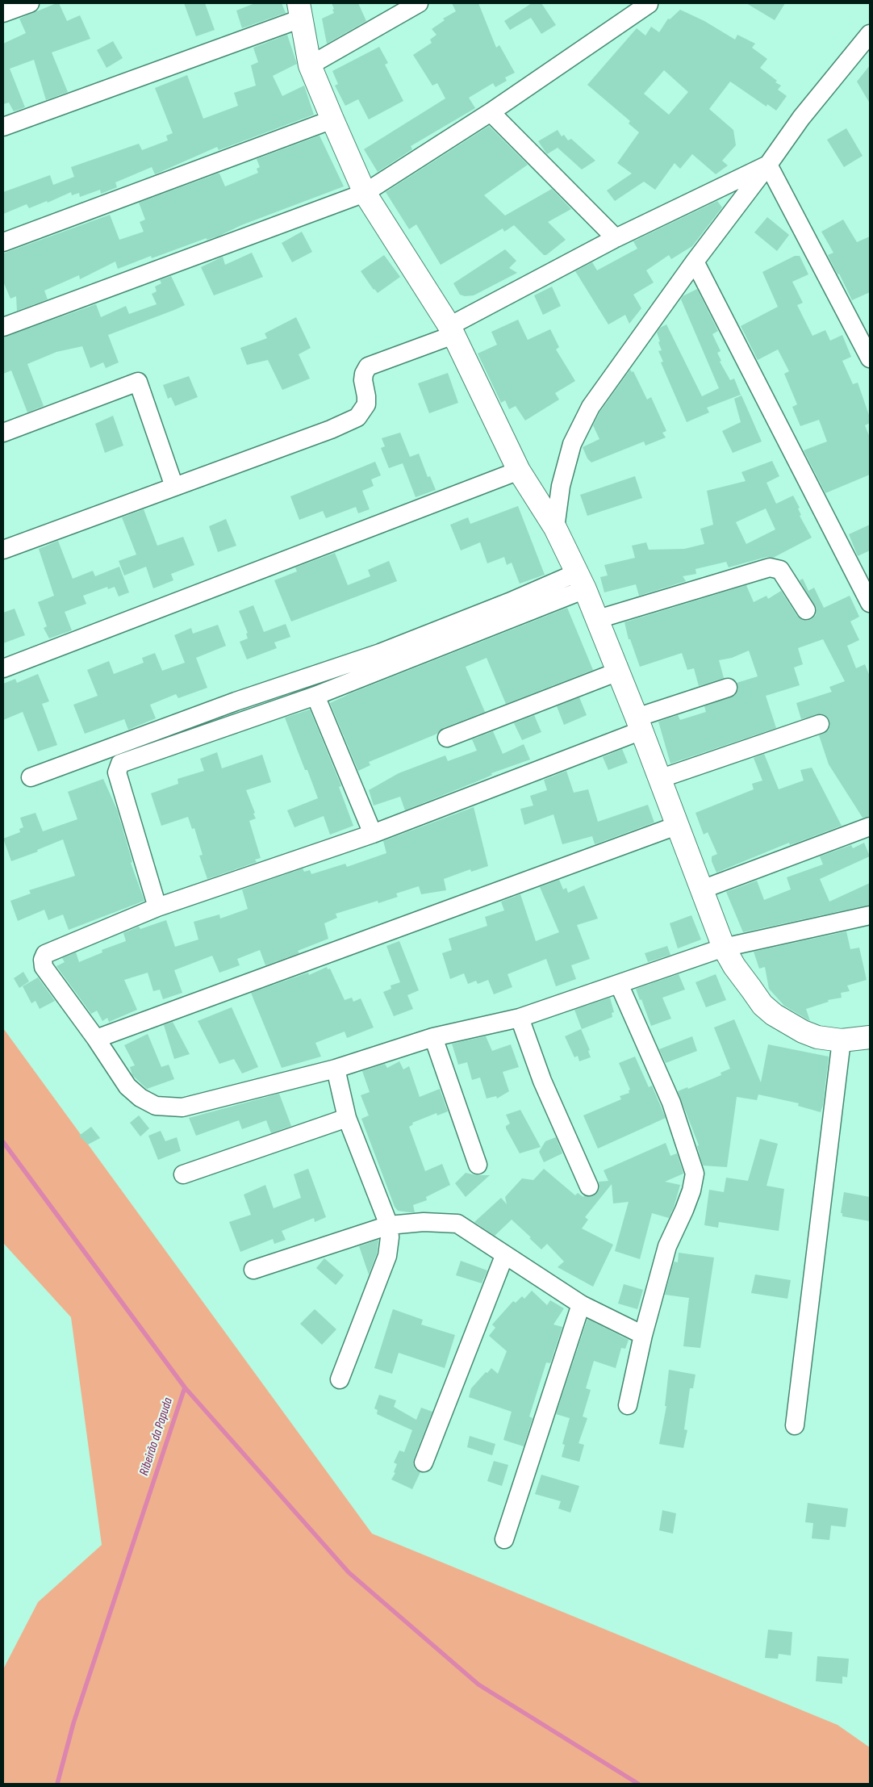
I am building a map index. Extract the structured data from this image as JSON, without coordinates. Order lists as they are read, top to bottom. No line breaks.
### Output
{"water":["Ribeirão da Papuda"]}
